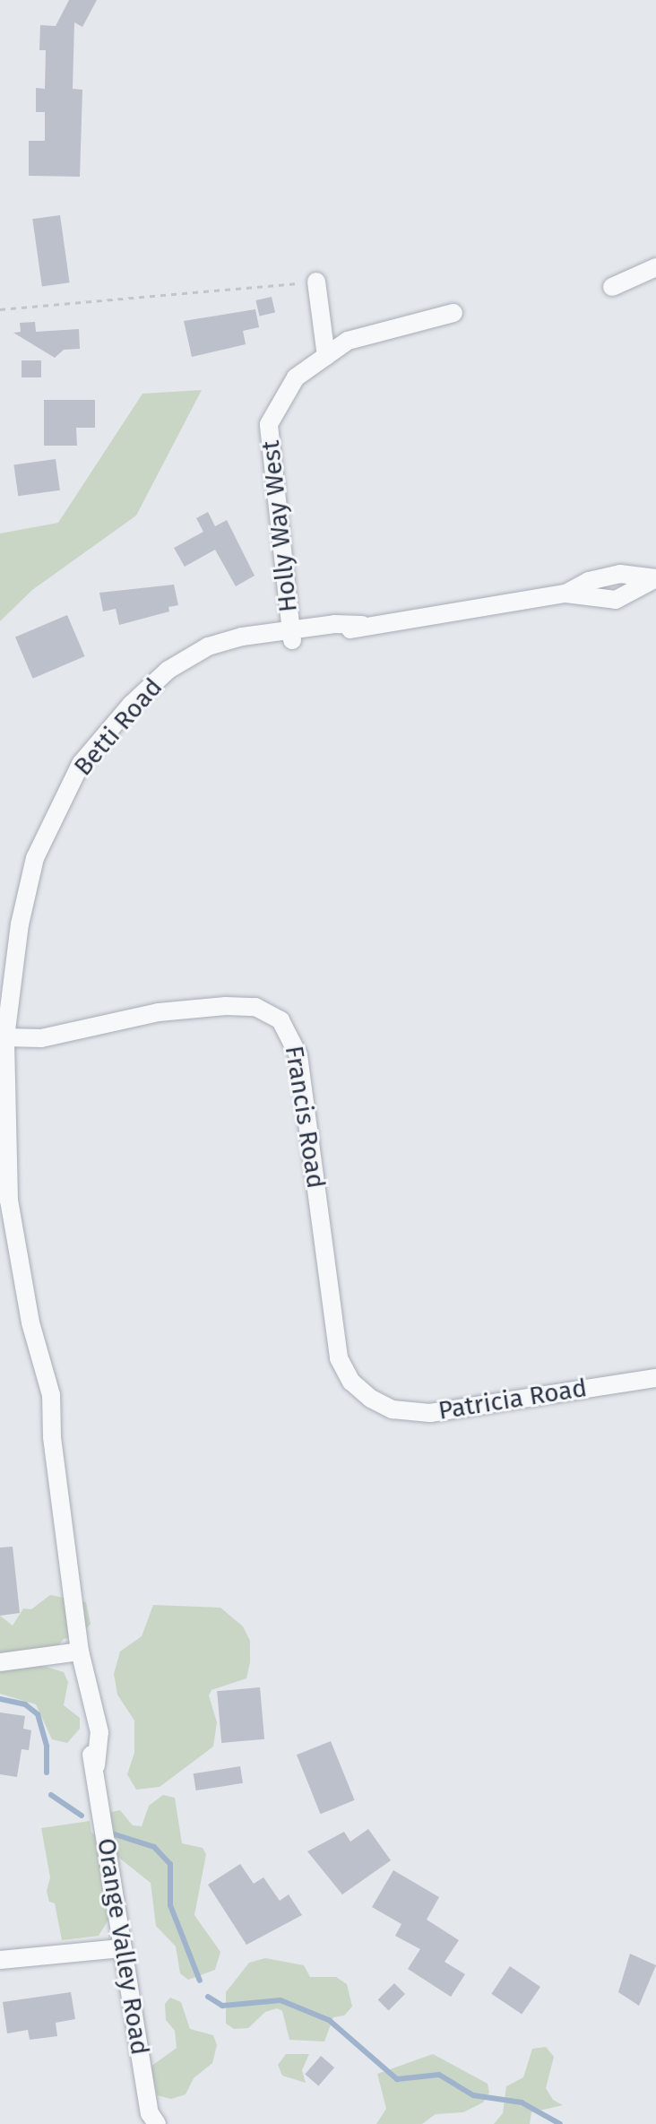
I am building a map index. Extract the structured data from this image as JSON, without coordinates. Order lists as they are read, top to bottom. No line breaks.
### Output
{"streets":{"street":["Holly Way West","Betti Road","Francis Road","Patricia Road","Orange Valley Road"]},"crossings":[["Holly Way West","Betti Road"],["Betti Road","Francis Road"],["Betti Road","Orange Valley Road"],["Francis Road","Patricia Road"]]}
